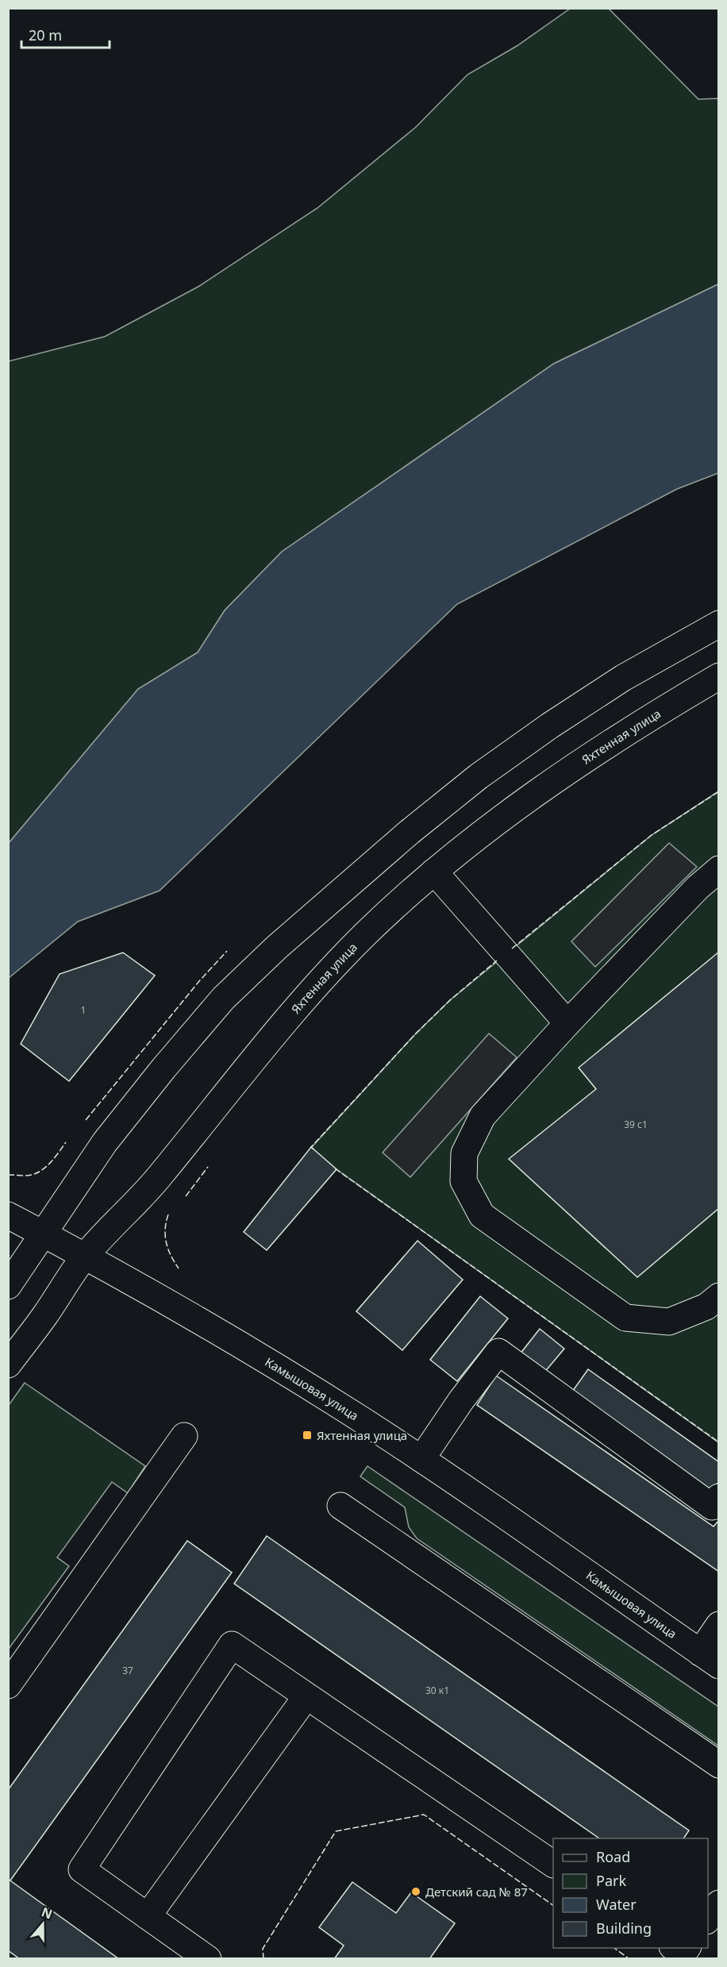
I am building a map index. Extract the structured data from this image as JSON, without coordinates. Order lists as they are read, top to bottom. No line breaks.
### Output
{"streets":{"main road":["Яхтенная улица","Камышовая улица"]},"crossings":[["Яхтенная улица","Камышовая улица"]],"places":{"transit":["Яхтенная улица"],"other":["Детский сад № 87"]},"house_numbers":["1","39 с1","37","30 к1"],"legend":["Road","Park","Water","Building"],"scale_bar":"20 m","north":"top"}
